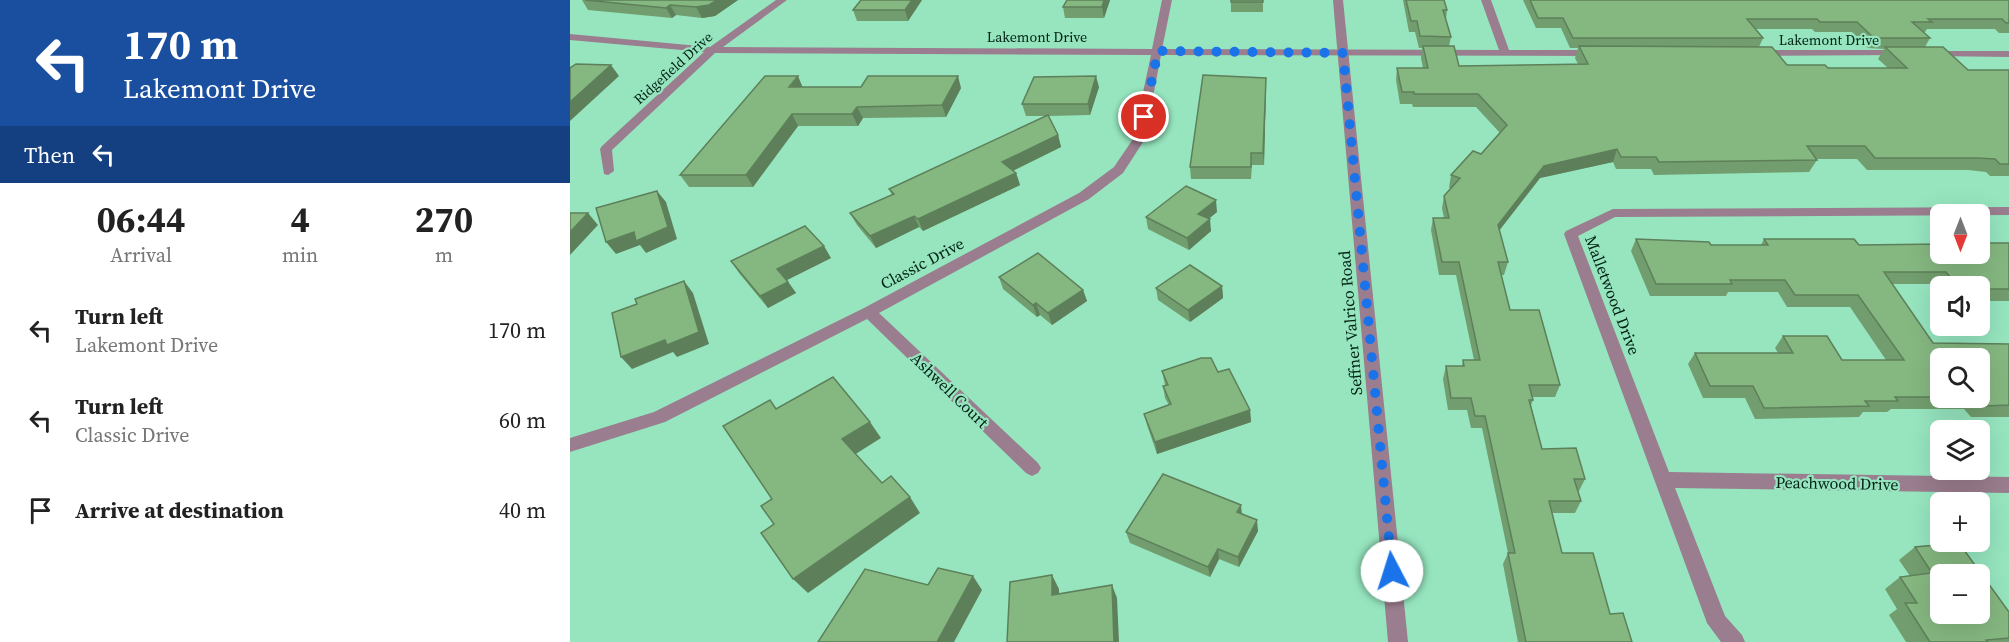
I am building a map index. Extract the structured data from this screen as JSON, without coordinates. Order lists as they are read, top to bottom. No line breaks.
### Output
{"streets":{"street":["Lakemont Drive","Ridgefield Drive","Classic Drive","Malletwood Drive","Seffner Valrico Road","Ashwell Court","Peachwood Drive"]},"crossings":[["Lakemont Drive","Ridgefield Drive"],["Lakemont Drive","Classic Drive"],["Lakemont Drive","Seffner Valrico Road"],["Classic Drive","Ashwell Court"],["Malletwood Drive","Peachwood Drive"]],"north":"bottom","page":{"turn":["170 m","Lakemont Drive"],"then":"Then","eta":["06:44","Arrival","4","min","270","m"],"map_buttons":["+","−"],"list":[{"name":"Turn left","note":"Lakemont Drive","value":"170 m"},{"name":"Turn left","note":"Classic Drive","value":"60 m"},{"name":"Arrive at destination","value":"40 m"}]}}
